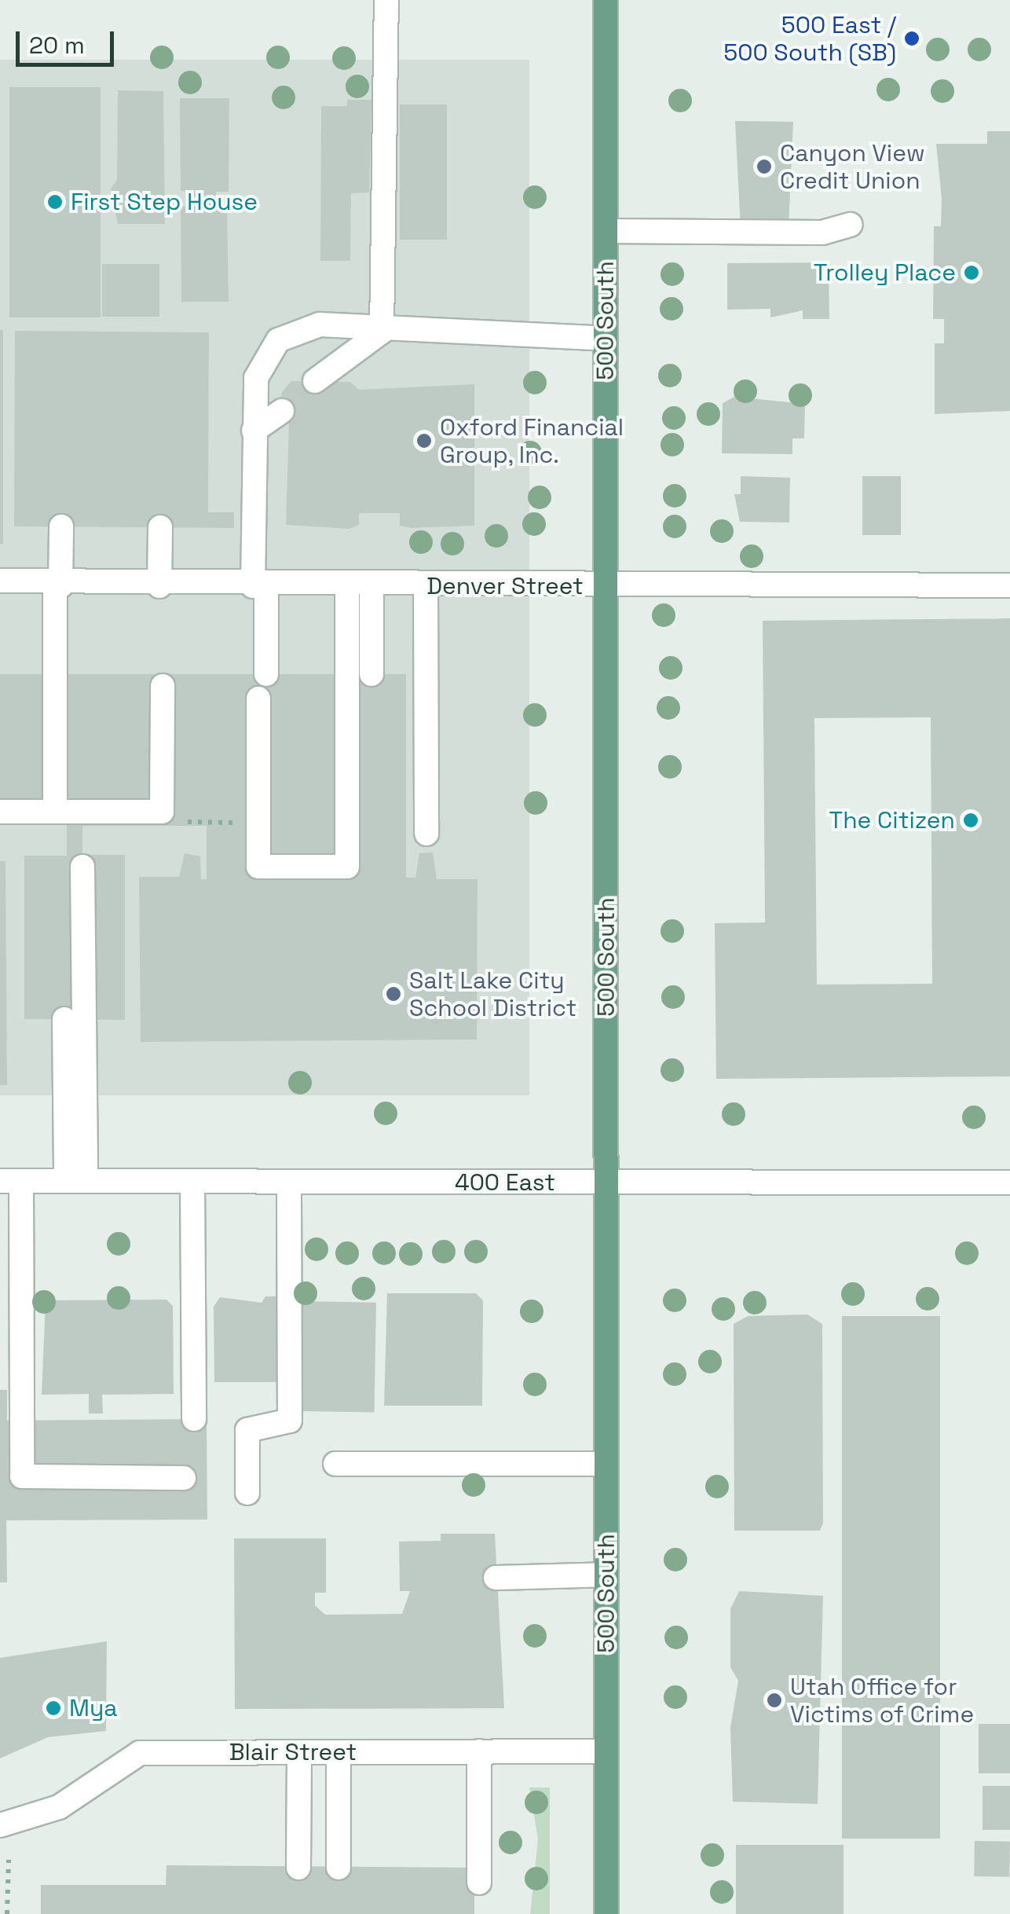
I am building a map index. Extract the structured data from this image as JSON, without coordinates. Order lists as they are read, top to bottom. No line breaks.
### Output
{"streets":{"main road":["500 South"],"street":["Denver Street","400 East","Blair Street"]},"crossings":[["500 South","Denver Street"],["500 South","400 East"],["500 South","Blair Street"]],"places":["500 East / 500 South (SB)","Canyon View Credit Union","First Step House","Trolley Place","Oxford Financial Group, Inc.","The Citizen","Salt Lake City School District","Utah Office for Victims of Crime","Mya"],"scale_bar":"20 m"}
